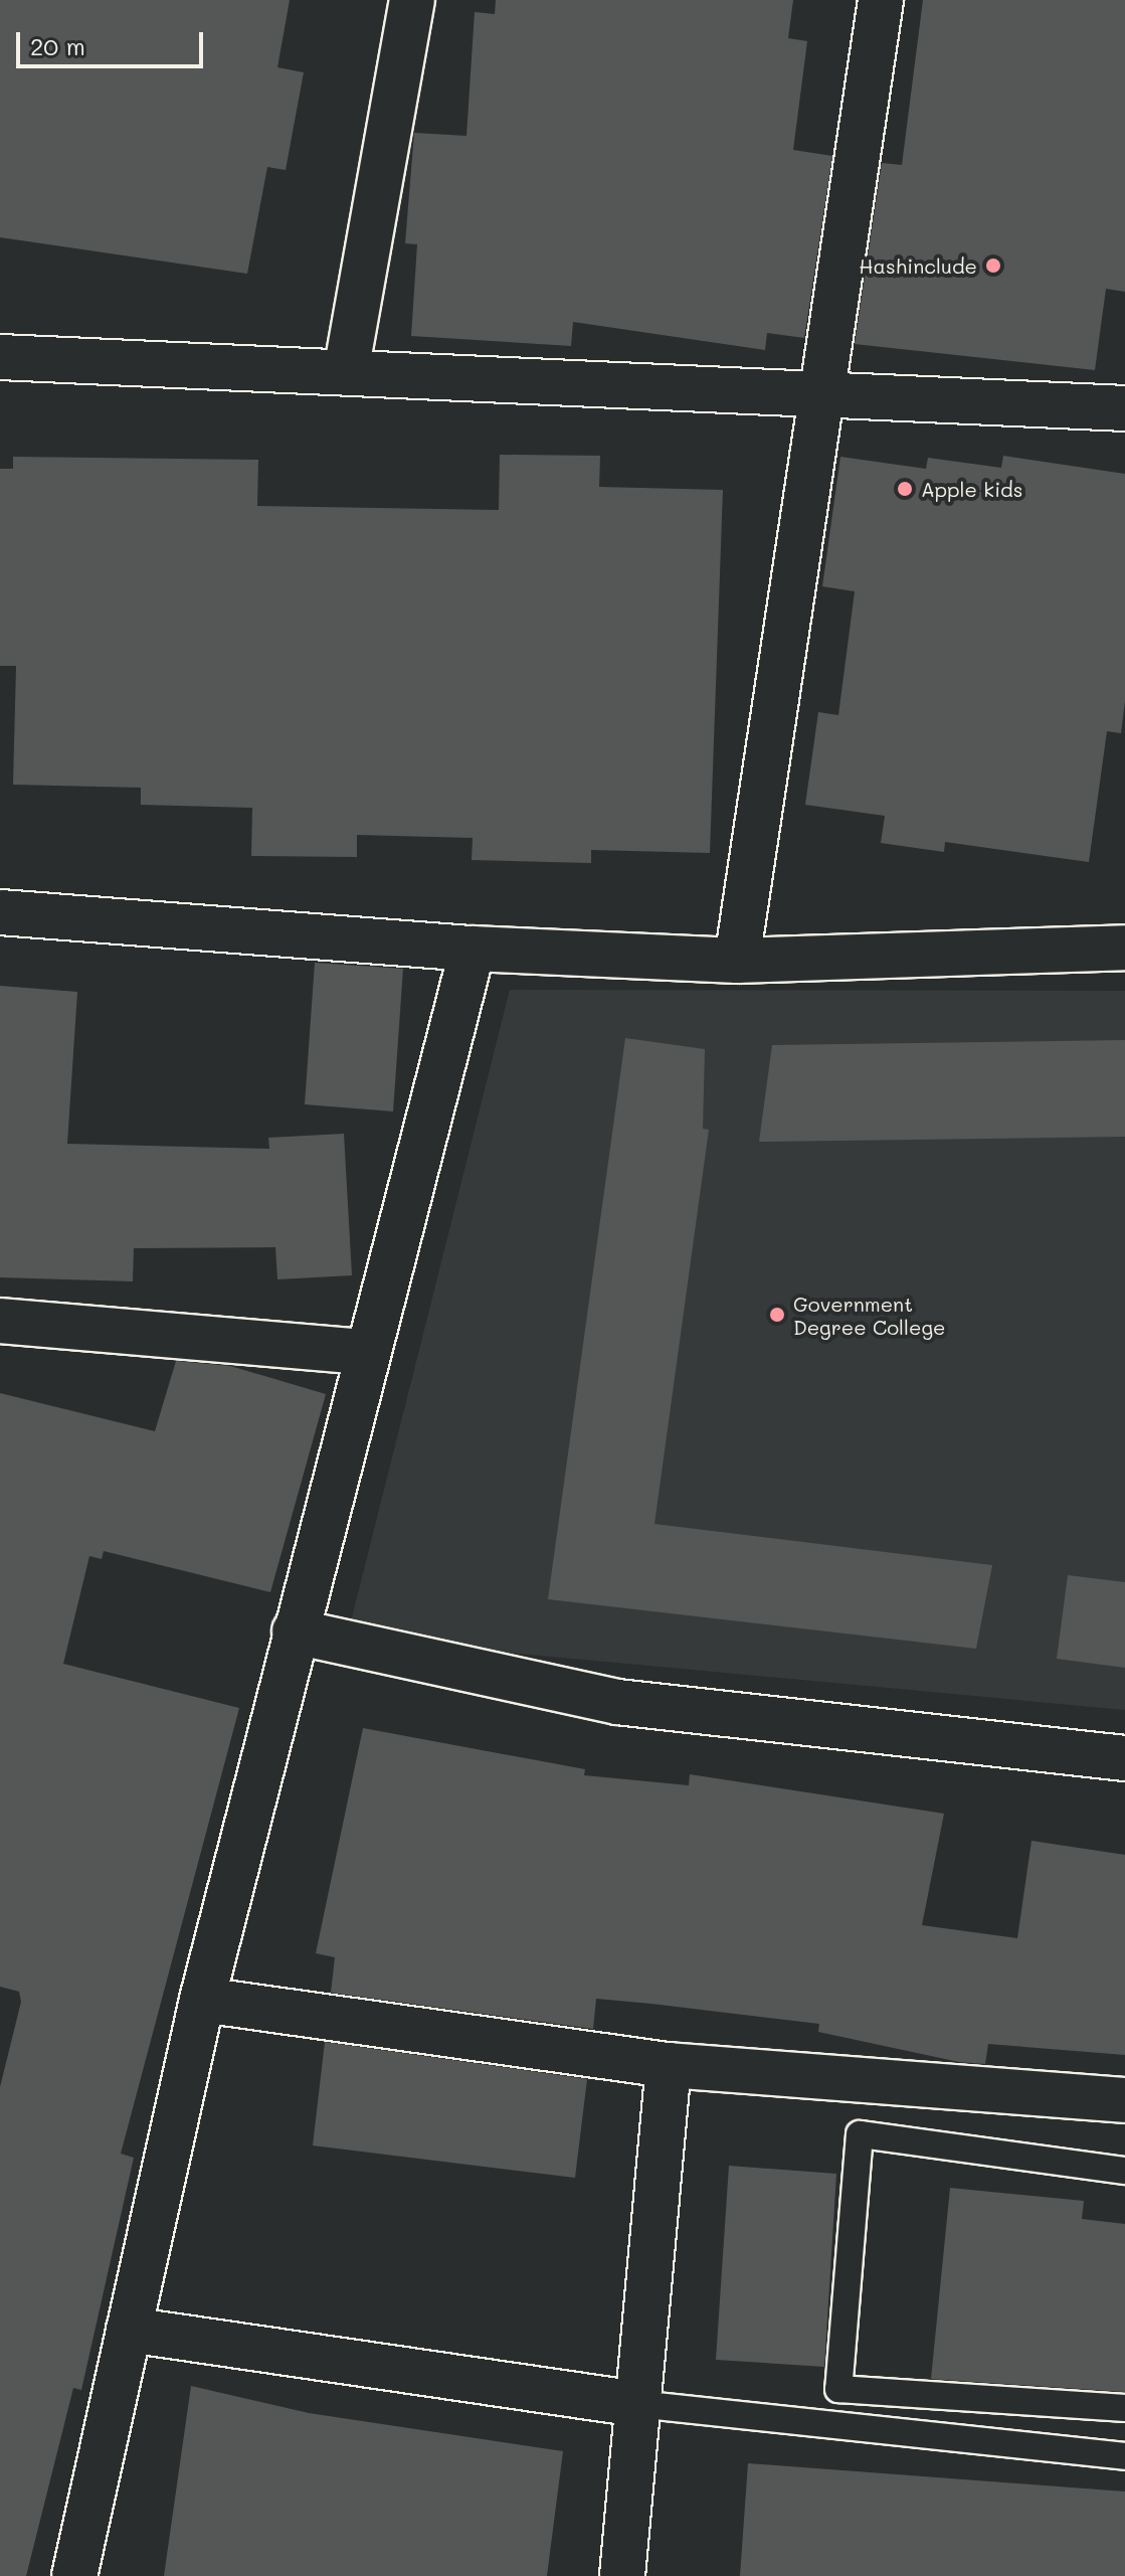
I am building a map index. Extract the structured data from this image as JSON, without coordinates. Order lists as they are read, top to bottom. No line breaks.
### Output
{"places":["Hashinclude","Apple kids","Government Degree College"],"scale_bar":"20 m"}
